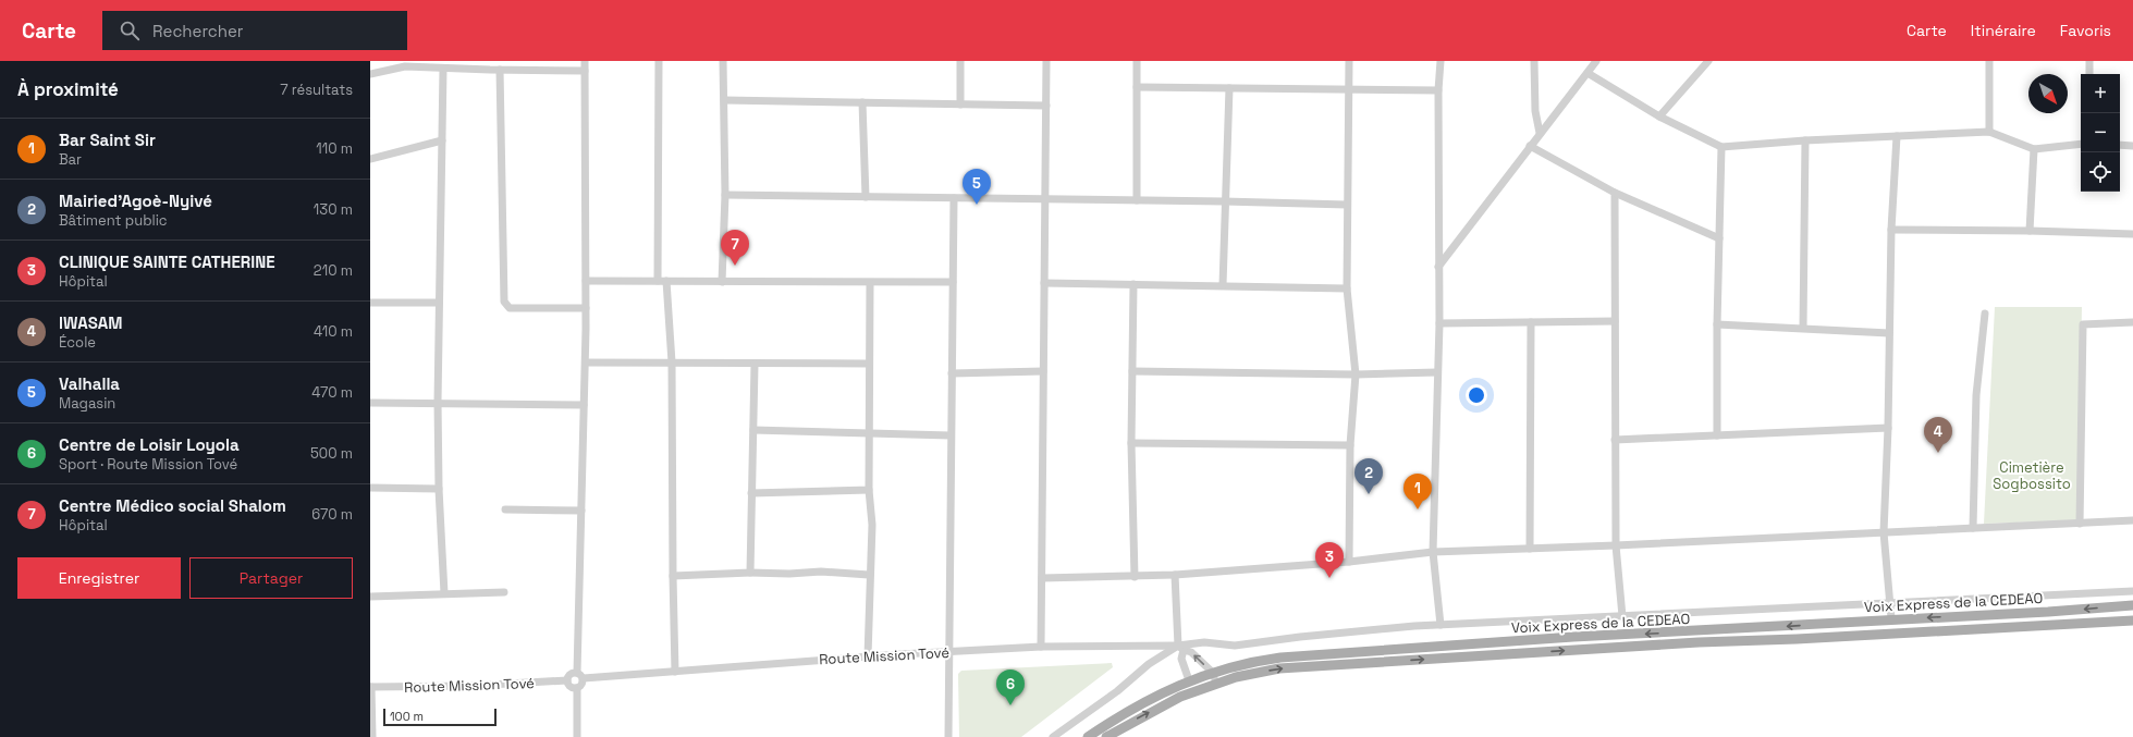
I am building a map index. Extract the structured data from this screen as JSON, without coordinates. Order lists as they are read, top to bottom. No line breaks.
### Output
{"streets":{"main road":["Voix Express de la CEDEAO"],"street":["Route Mission Tové"]},"parks":["Cimetière Sogbossito"],"scale_bar":"100 m","north":"bottom right","page":{"header":"Carte","search":"Rechercher","nav":["Carte","Itinéraire","Favoris"],"heading":["À proximité","7 résultats"],"map_buttons":["+","−"],"list":[{"mark":"1","name":"Bar Saint Sir","note":"Bar","value":"110 m"},{"mark":"2","name":"Mairied'Agoè-Nyivé","note":"Bâtiment public","value":"130 m"},{"mark":"3","name":"CLINIQUE SAINTE CATHERINE","note":"Hôpital","value":"210 m"},{"mark":"4","name":"IWASAM","note":"École","value":"410 m"},{"mark":"5","name":"Valhalla","note":"Magasin","value":"470 m"},{"mark":"6","name":"Centre de Loisir Loyola","note":"Sport · Route Mission Tové","value":"500 m"},{"mark":"7","name":"Centre Médico social Shalom","note":"Hôpital","value":"670 m"}],"pins":["5","7","4","2","1","3","6"],"buttons":["Enregistrer","Partager"],"scale":"100 m"}}
